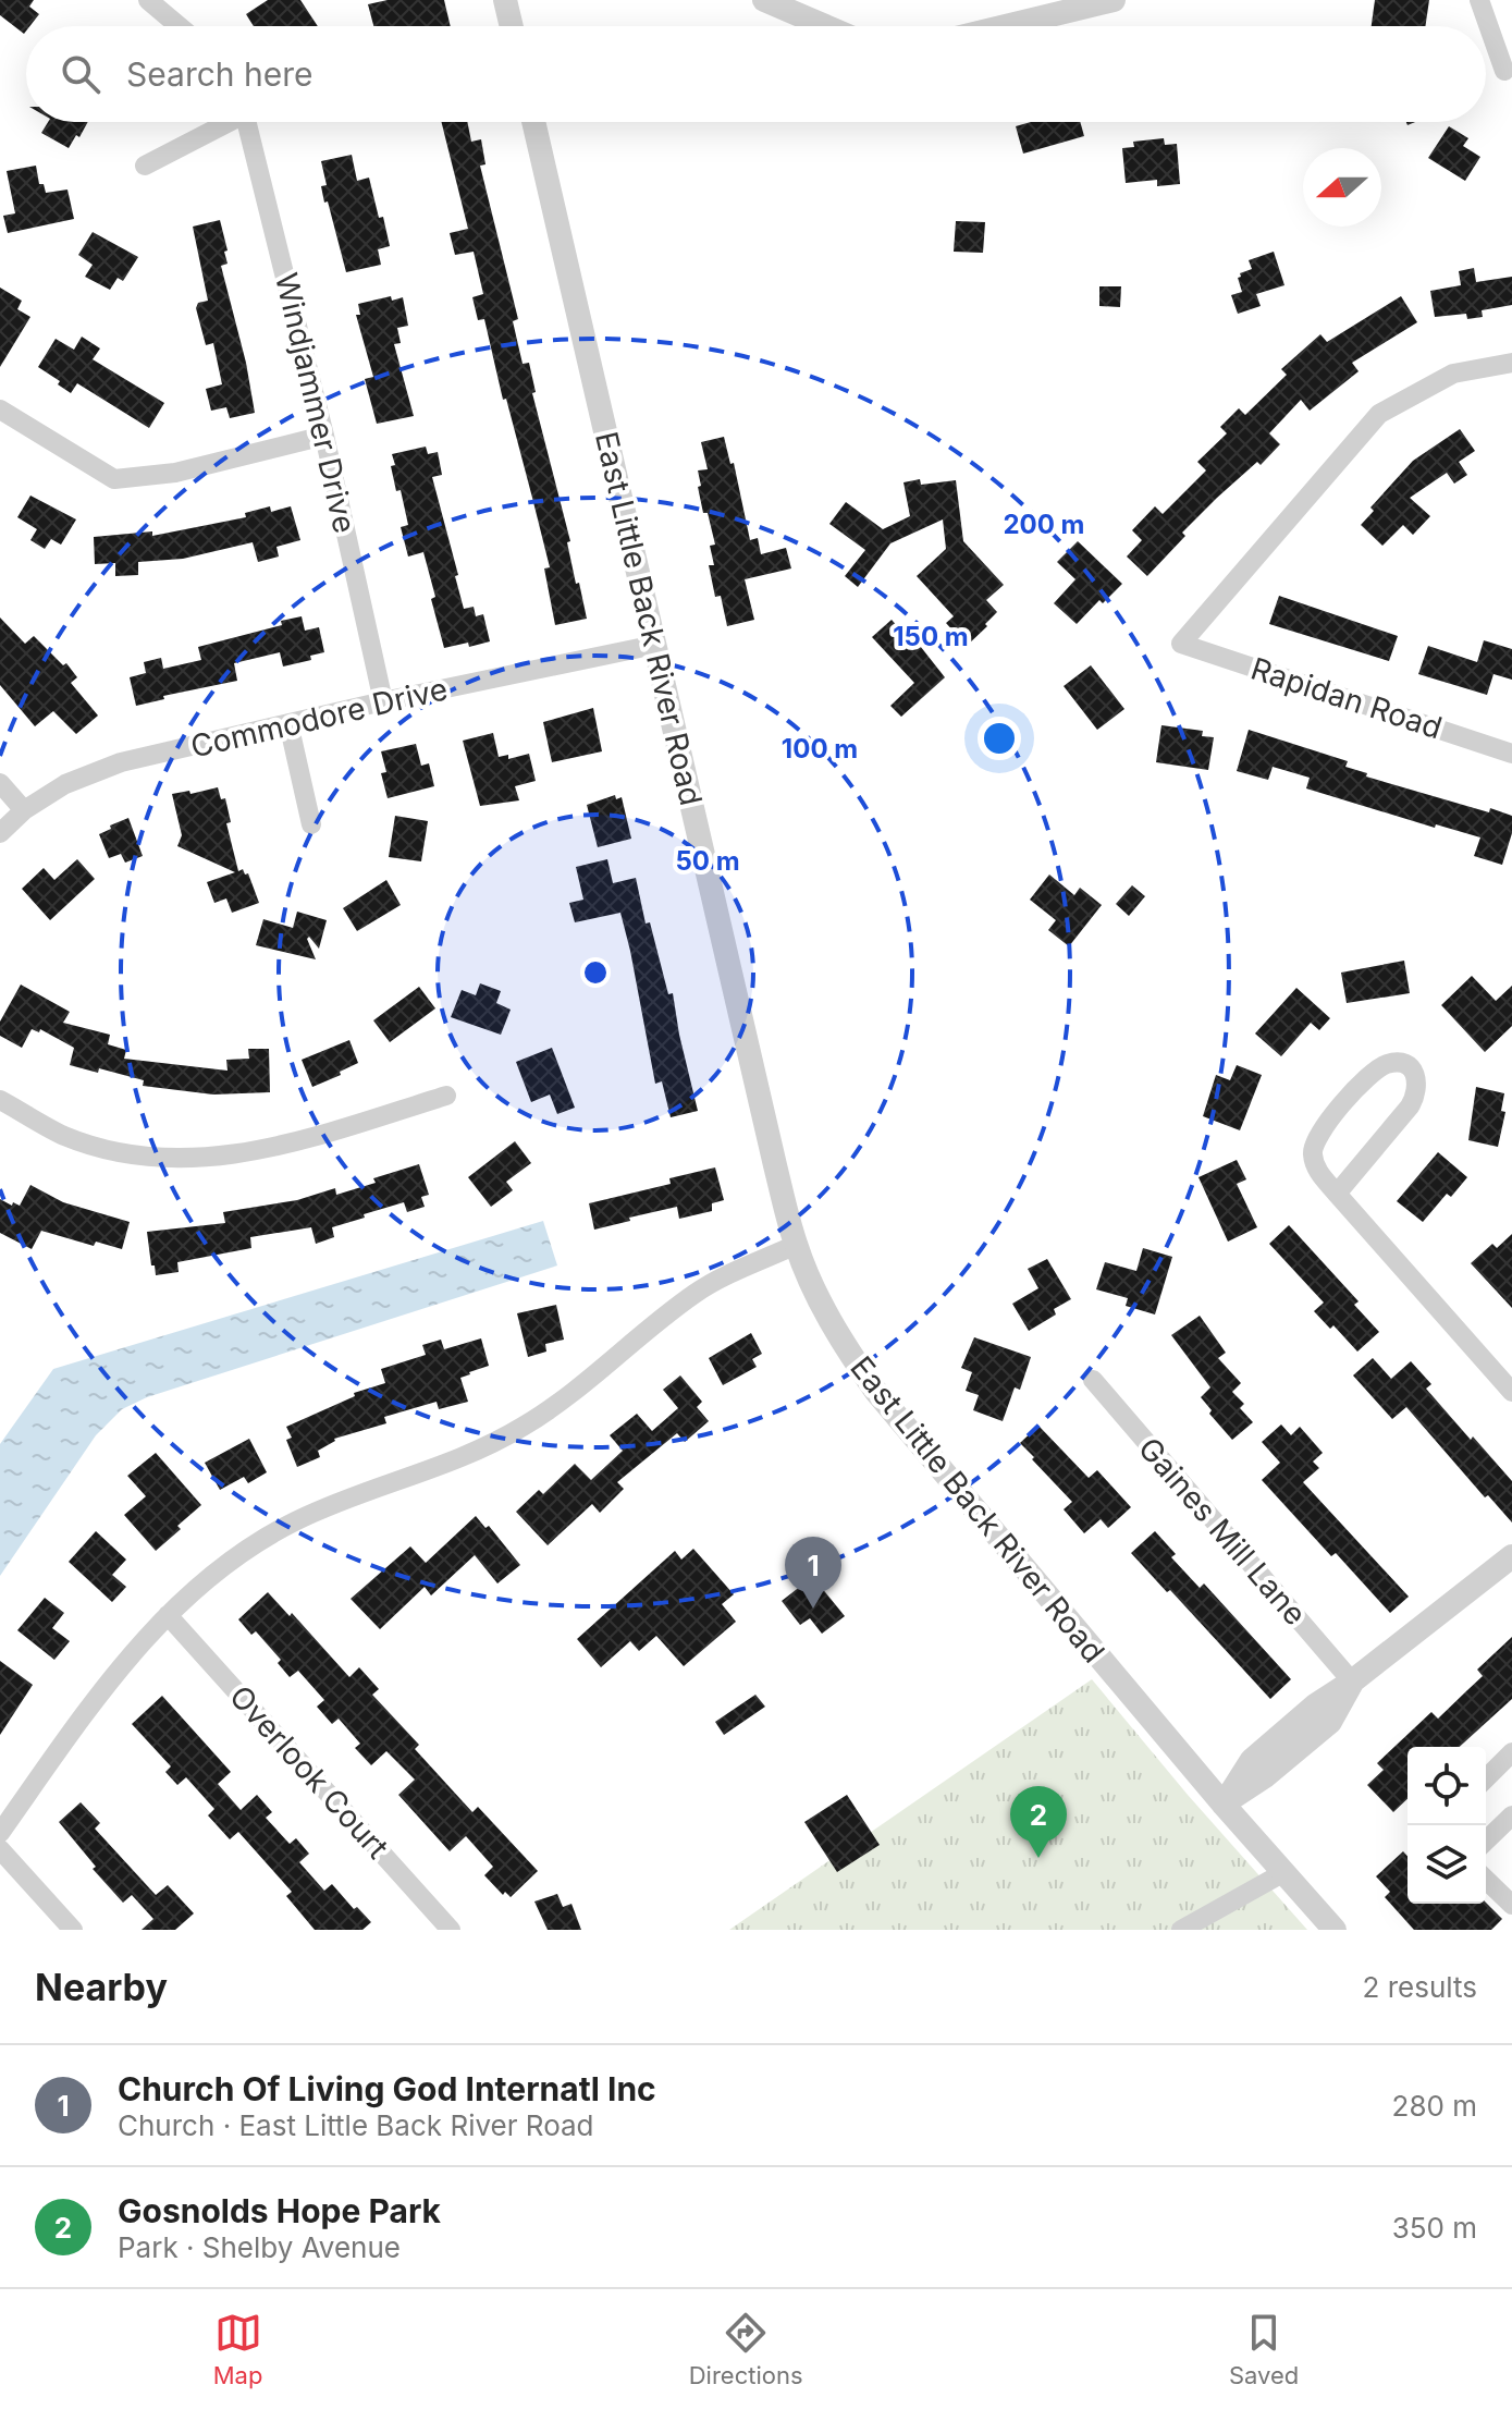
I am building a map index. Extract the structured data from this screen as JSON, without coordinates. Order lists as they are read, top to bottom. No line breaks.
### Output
{"streets":{"street":["Windjammer Drive","East Little Back River Road","Rapidan Road","Commodore Drive","Gaines Mill Lane","Overlook Court"]},"crossings":[["Windjammer Drive","Commodore Drive"],["East Little Back River Road","Commodore Drive"]],"north":"left","page":{"search":"Search here","pins":["1","2"],"heading":["Nearby","2 results"],"list":[{"mark":"1","name":"Church Of Living God Internatl Inc","note":"Church · East Little Back River Road","value":"280 m"},{"mark":"2","name":"Gosnolds Hope Park","note":"Park · Shelby Avenue","value":"350 m"}],"nav":["Map","Directions","Saved"]},"rings":["200 m","150 m","100 m","50 m"]}
